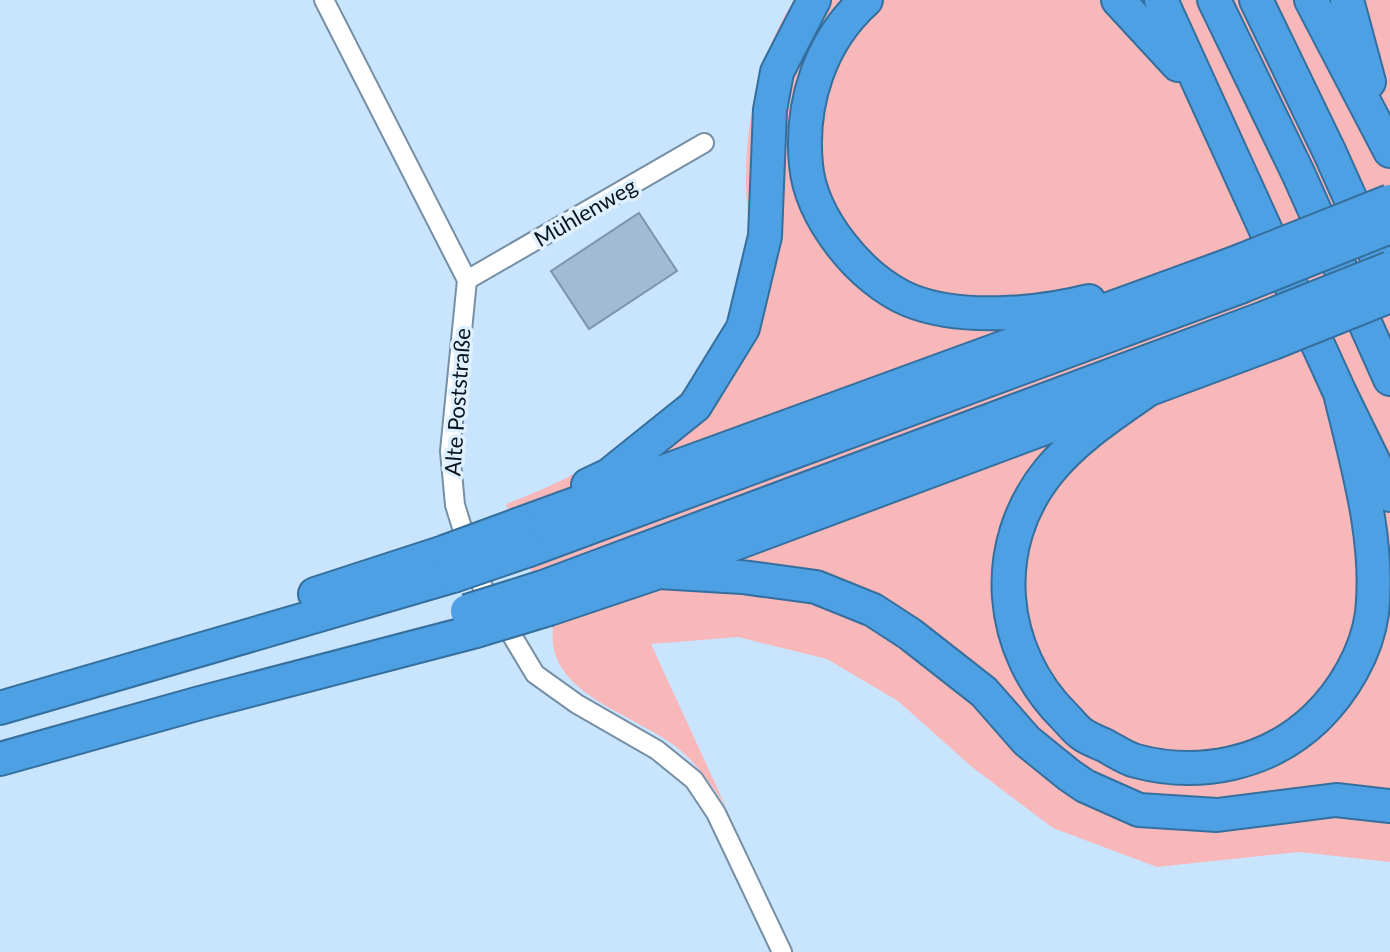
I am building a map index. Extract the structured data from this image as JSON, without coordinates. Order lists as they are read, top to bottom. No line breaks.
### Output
{"streets":{"street":["Mühlenweg","Alte Poststraße"]},"crossings":[["Mühlenweg","Alte Poststraße"]]}
